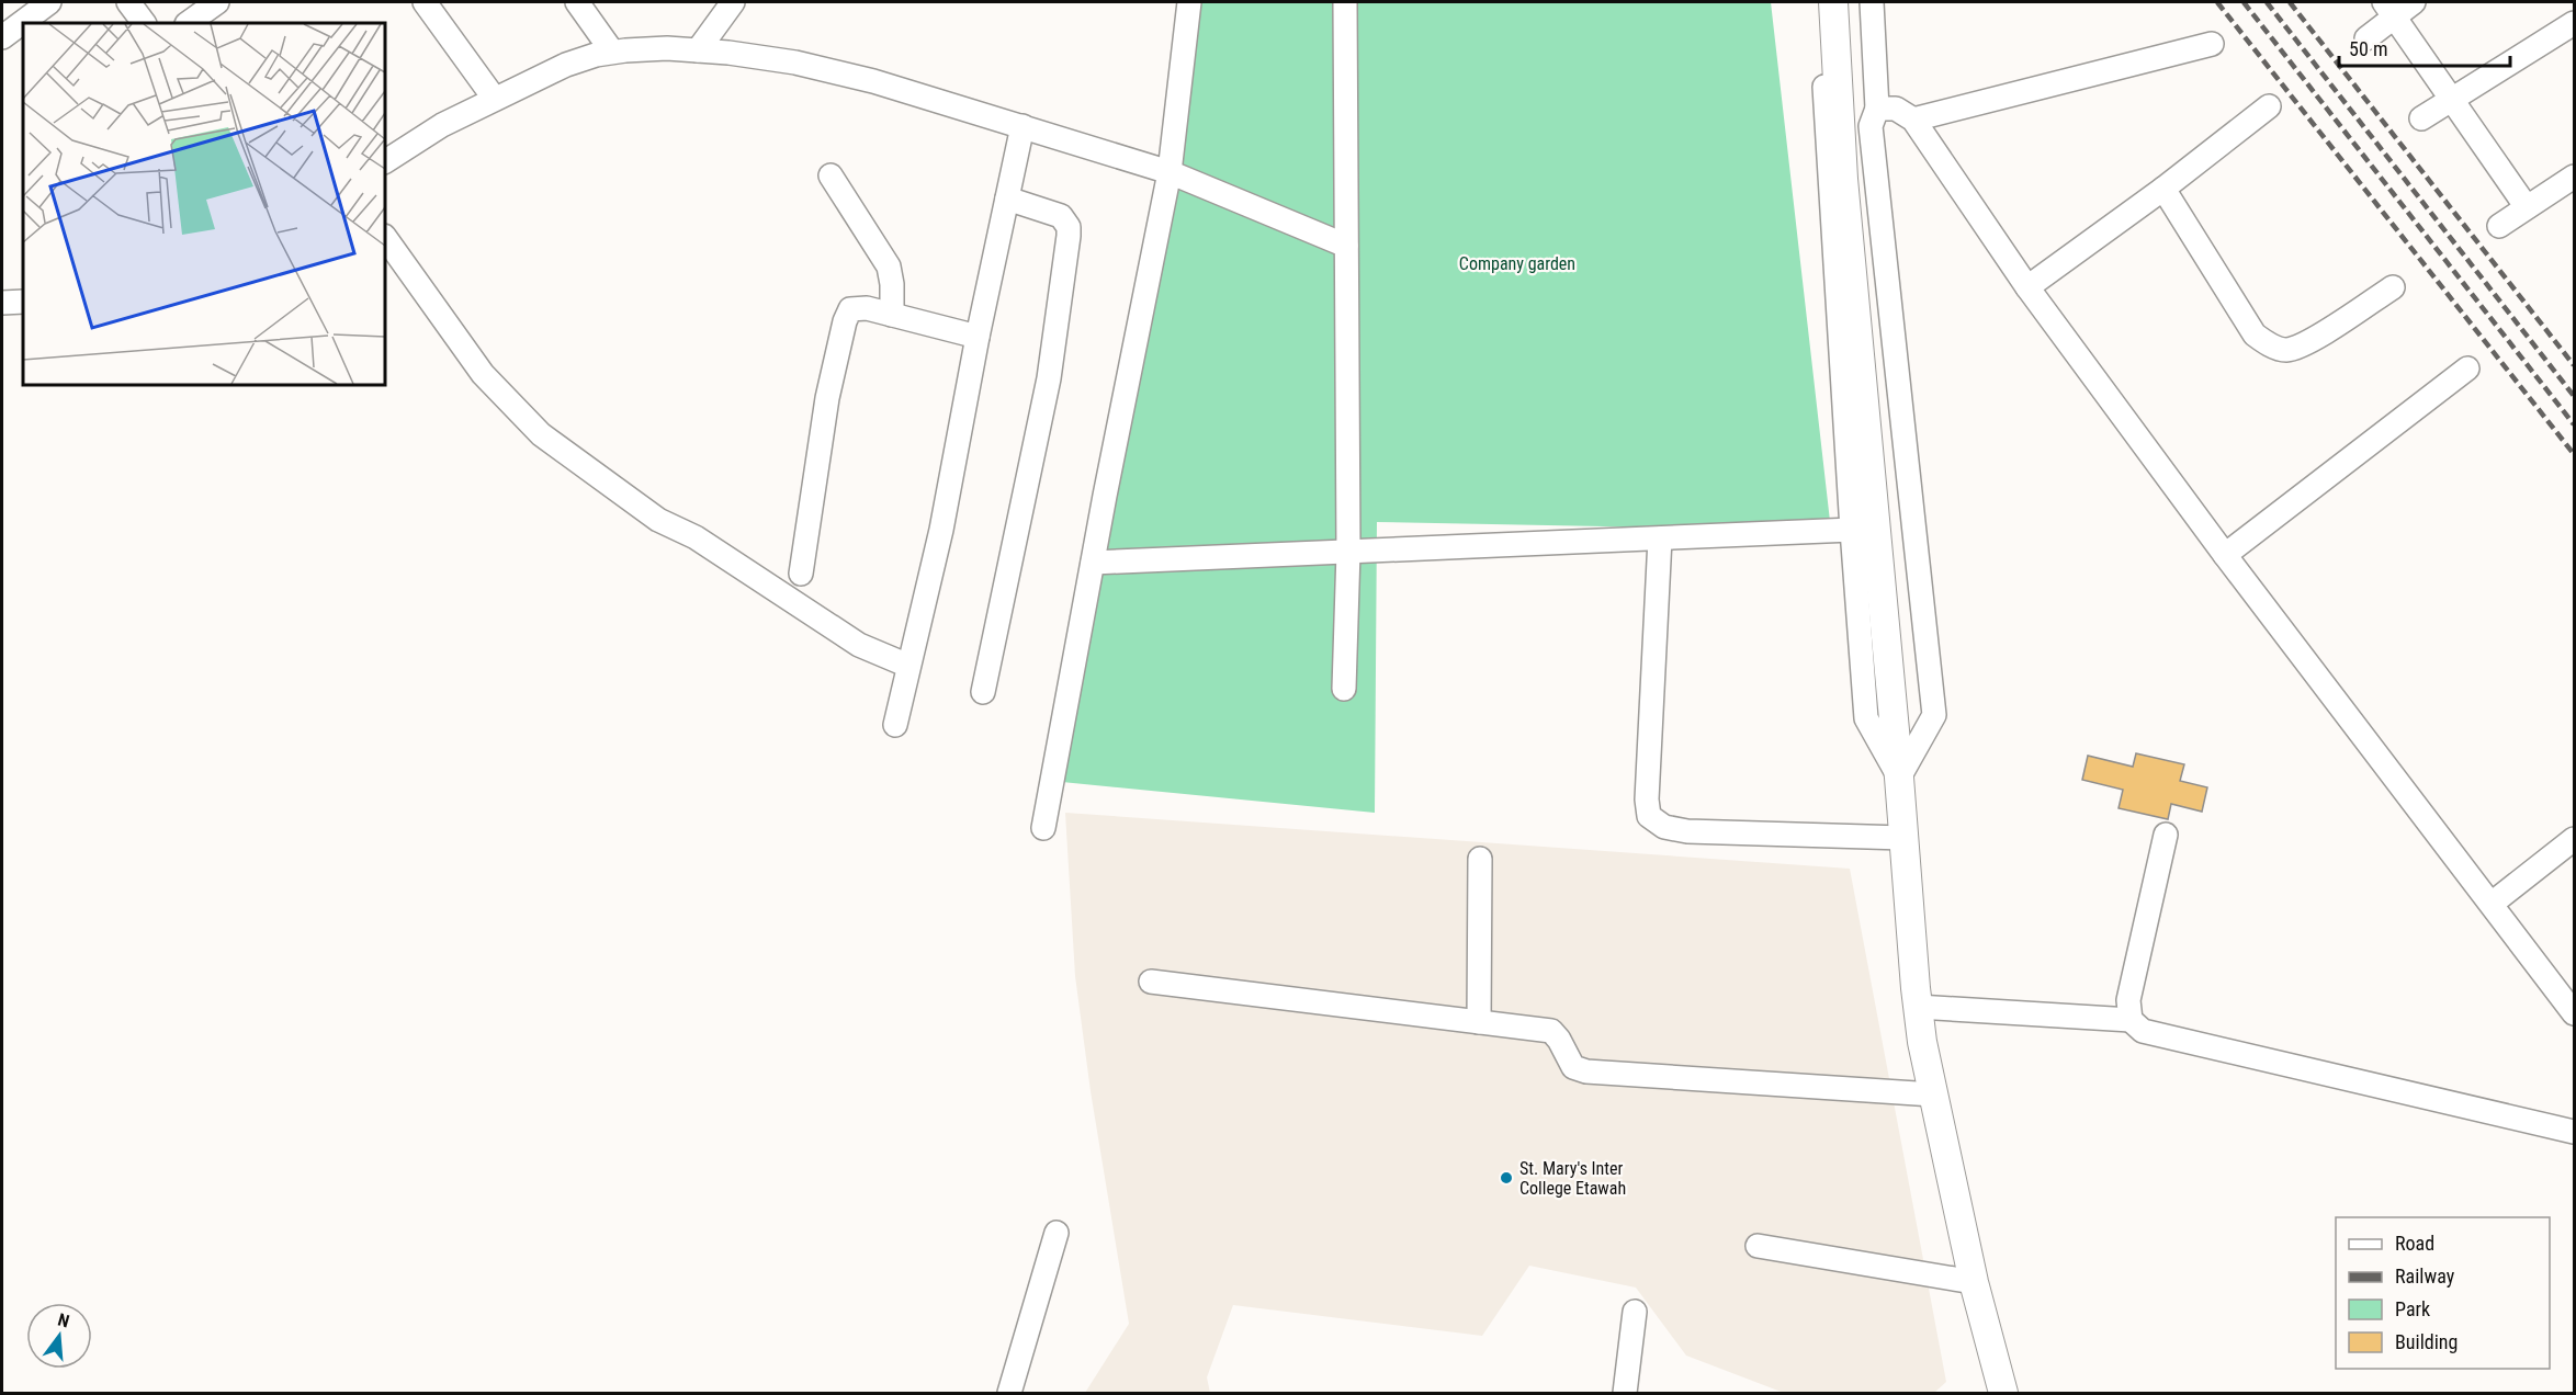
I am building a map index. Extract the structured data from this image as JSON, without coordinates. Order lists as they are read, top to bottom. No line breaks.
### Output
{"parks":["Company garden"],"places":["St. Mary's Inter College Etawah"],"legend":["Road","Railway","Park","Building"],"scale_bar":"50 m","north":"top"}
